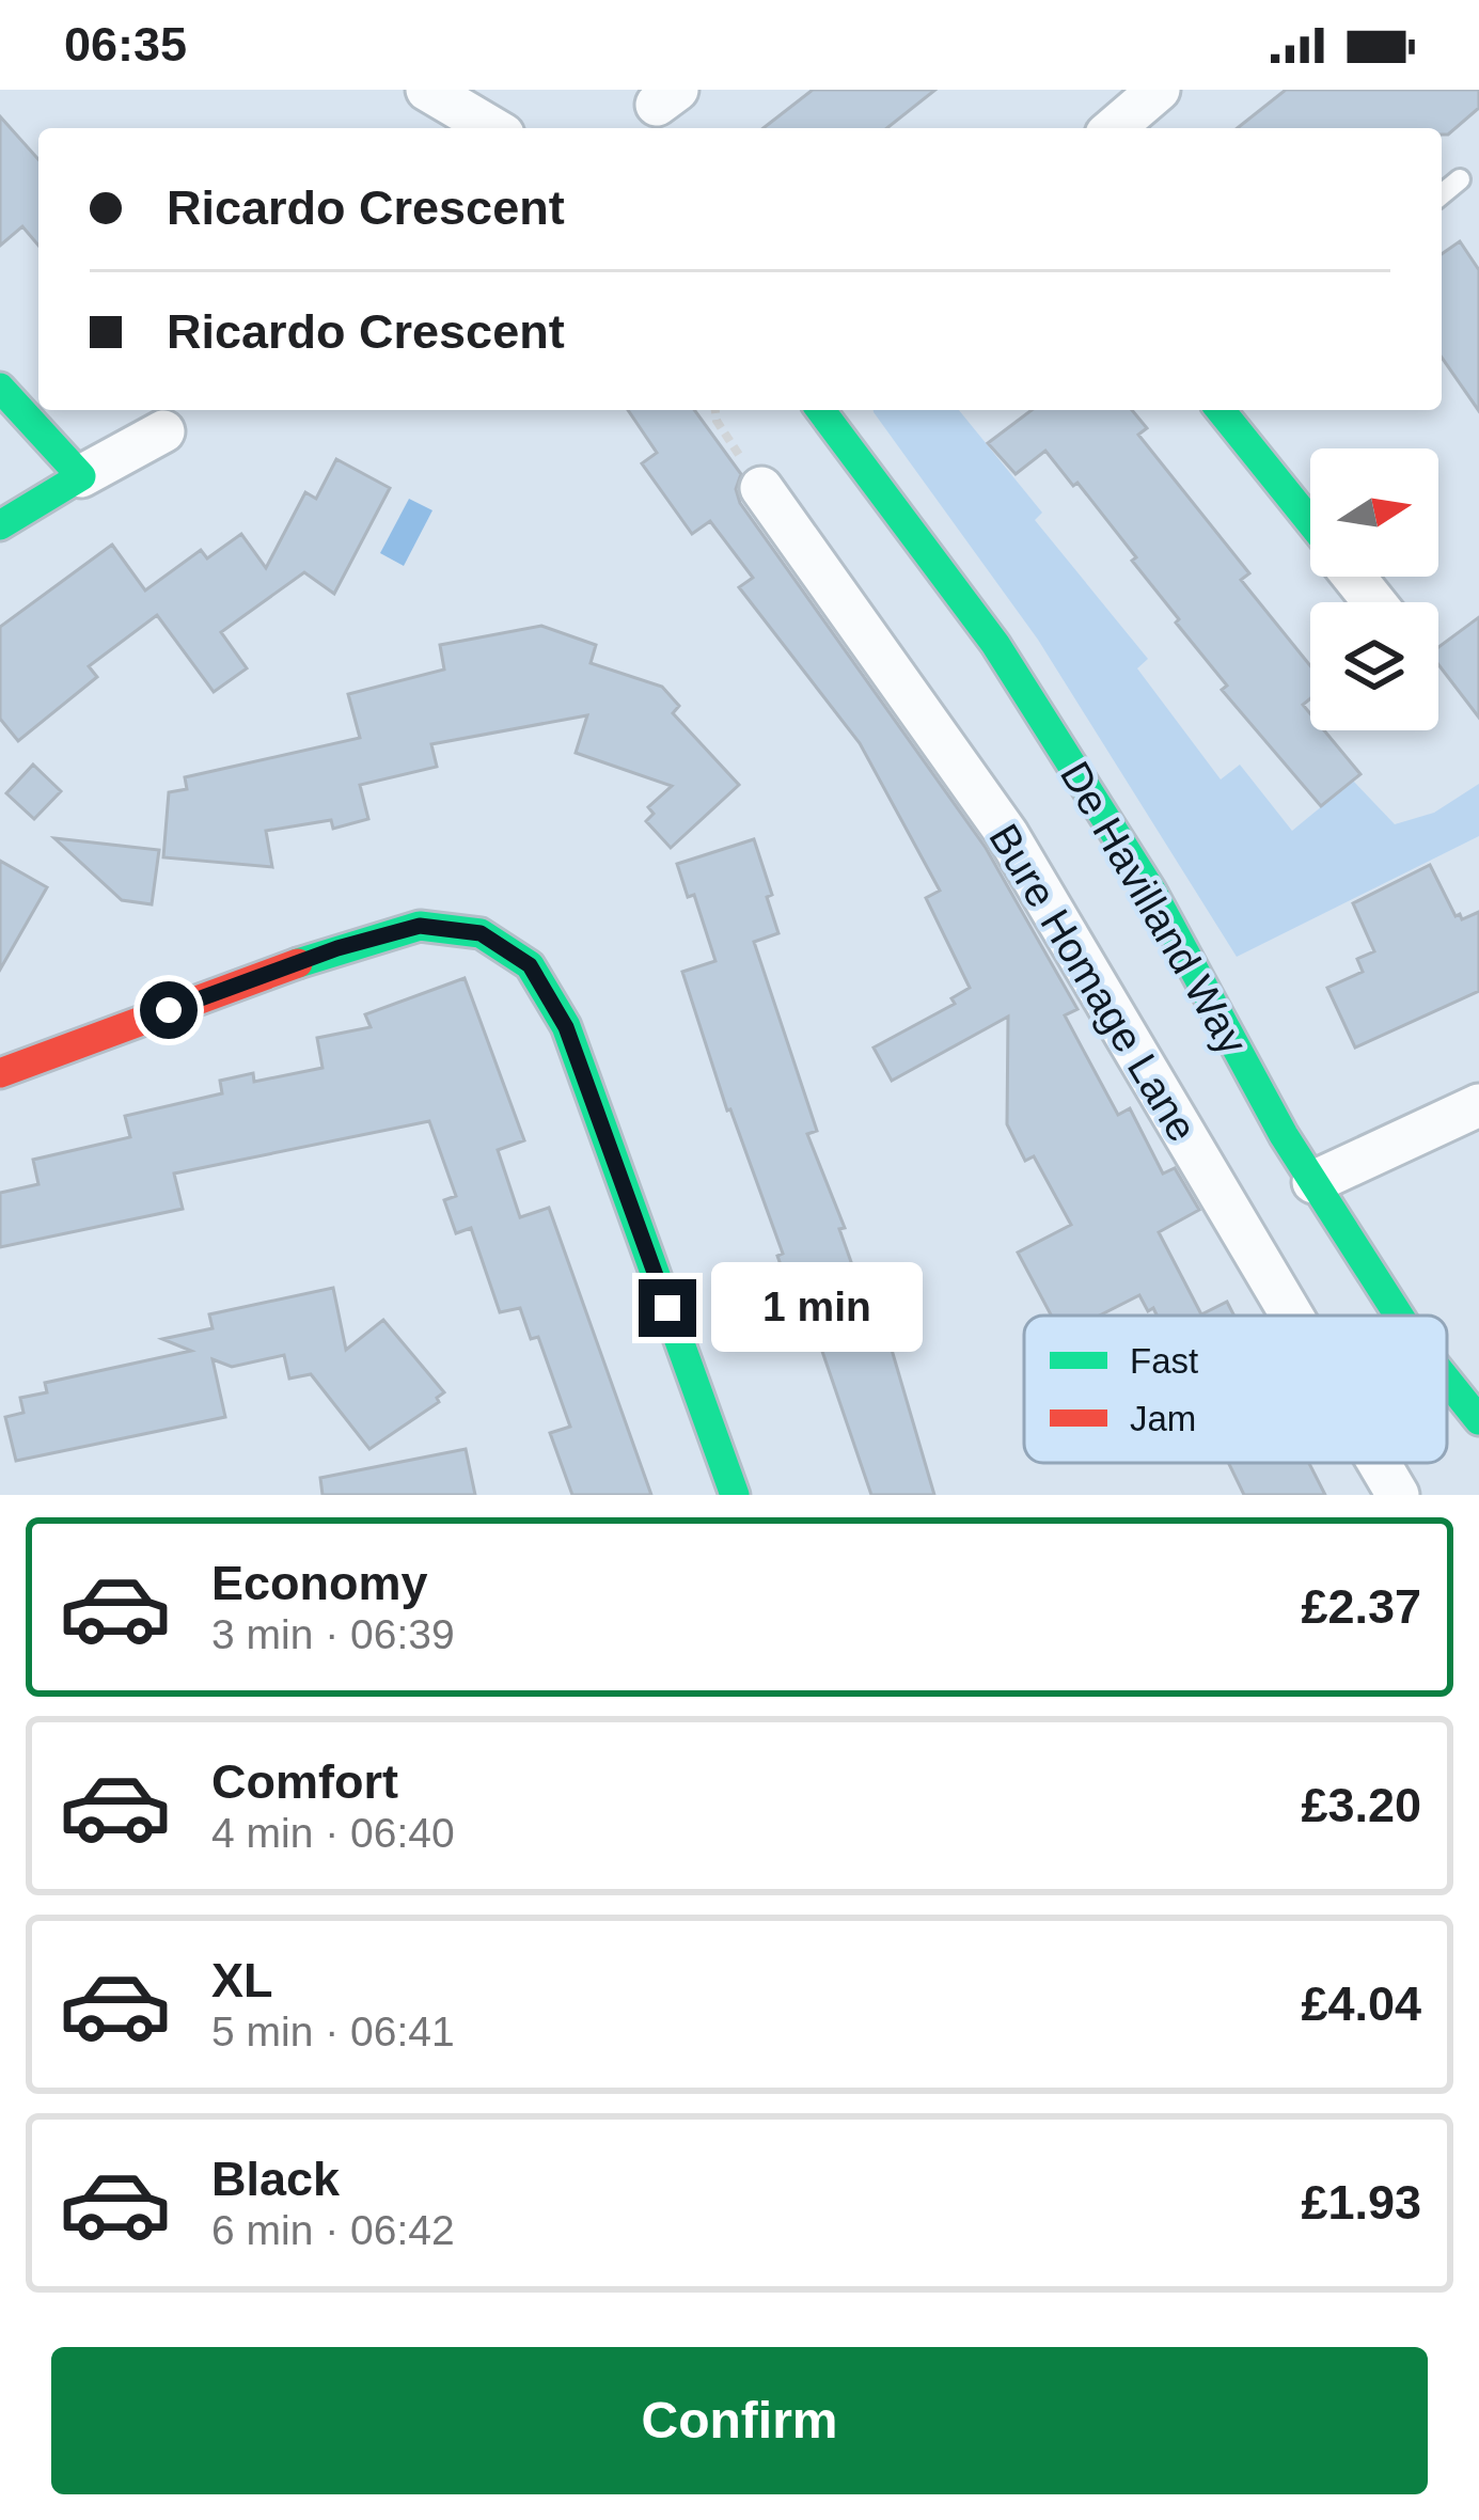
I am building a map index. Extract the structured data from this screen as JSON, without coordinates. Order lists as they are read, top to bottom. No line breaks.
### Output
{"streets":{"street":["De Havilland Way","Bure Homage Lane"]},"legend":["Fast","Jam"],"north":"right","page":{"status":"06:35","banner":["Ricardo Crescent","Ricardo Crescent"],"bubble":"1 min","list":[{"name":"Economy","note":"3 min · 06:39","value":"£2.37"},{"name":"Comfort","note":"4 min · 06:40","value":"£3.20"},{"name":"XL","note":"5 min · 06:41","value":"£4.04"},{"name":"Black","note":"6 min · 06:42","value":"£1.93"}],"buttons":"Confirm"}}
